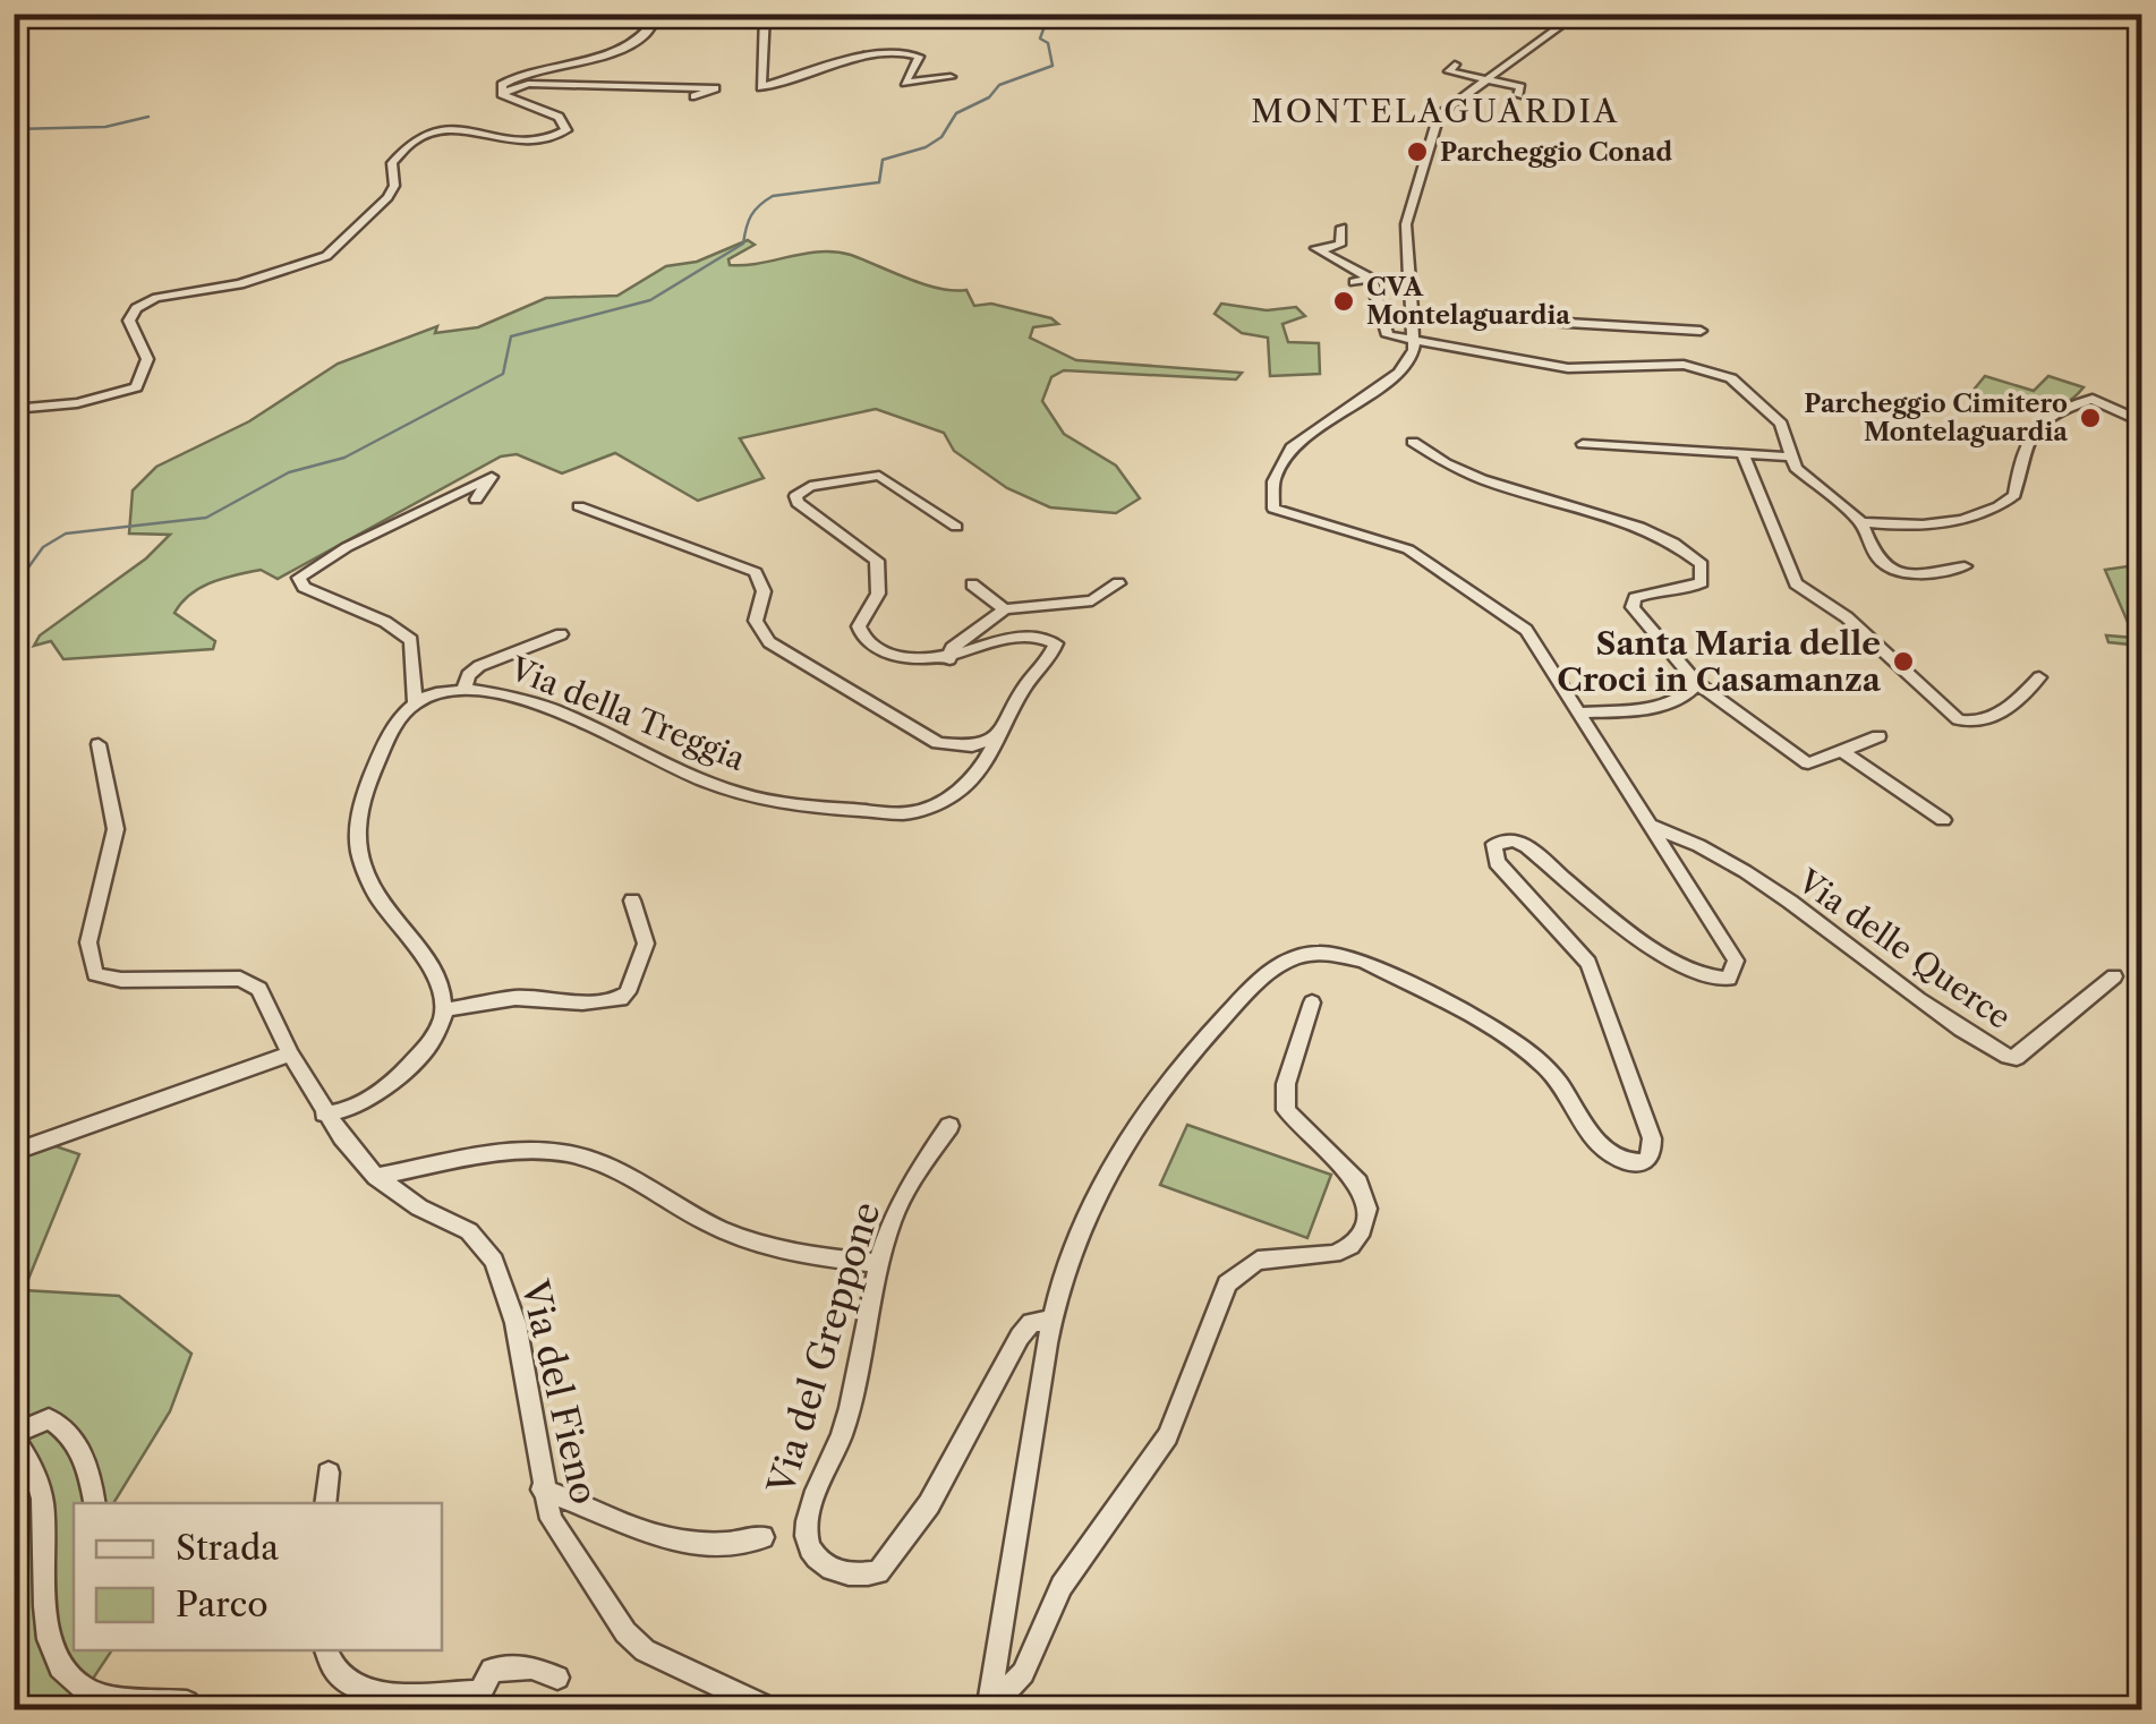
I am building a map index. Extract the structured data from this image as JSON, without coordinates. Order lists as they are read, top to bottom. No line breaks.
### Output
{"streets":{"street":["Via della Treggia","Via delle Querce","Via del Greppone","Via del Fieno"]},"districts":["MONTELAGUARDIA"],"places":["Parcheggio Conad","CVA Montelaguardia","Parcheggio Cimitero Montelaguardia","Santa Maria delle Croci in Casamanza"],"legend":["Strada","Parco"]}
